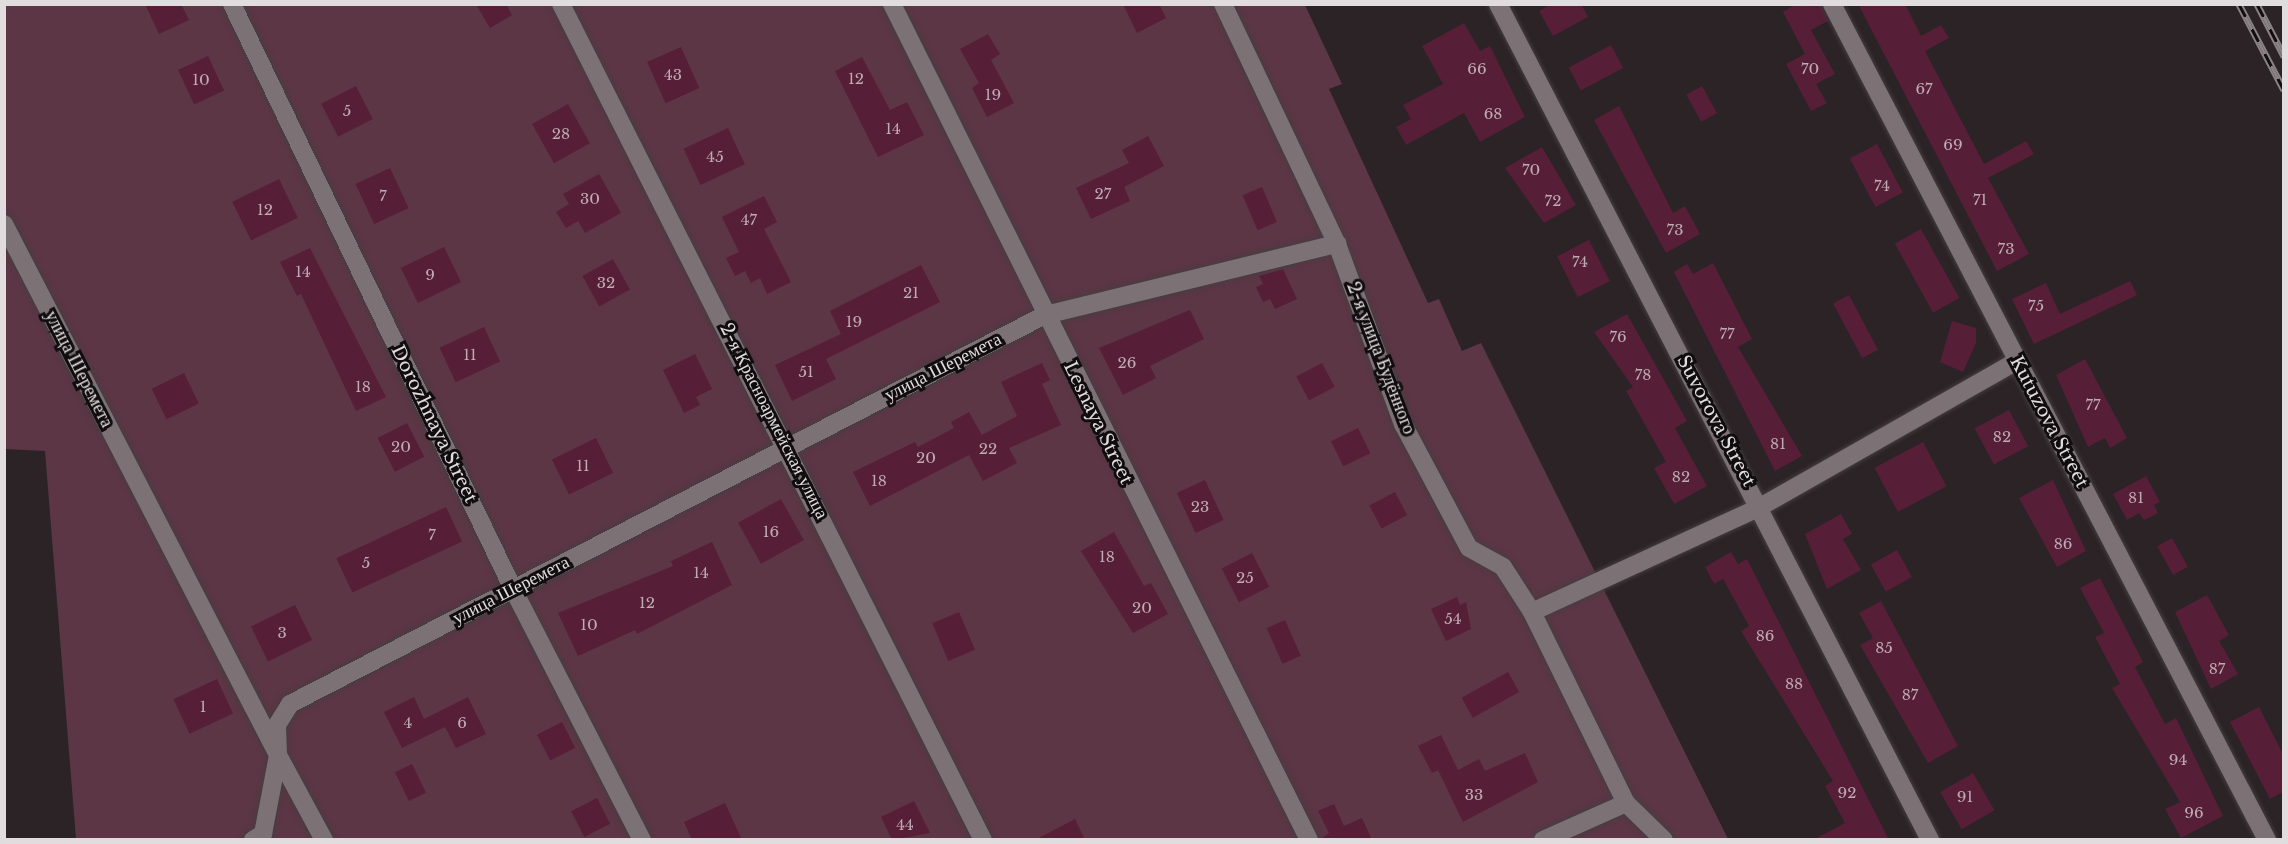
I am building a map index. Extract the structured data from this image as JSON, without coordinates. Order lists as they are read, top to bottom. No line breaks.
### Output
{"streets":{"street":["2-я улица Будённого","улица Шеремета","2-я Красноармейская улица","Suvorova Street","Kutuzova Street","Lesnaya Street","Dorozhnaya Street"]},"crossings":[["2-я улица Будённого","улица Шеремета"],["улица Шеремета","2-я Красноармейская улица"],["улица Шеремета","Lesnaya Street"],["улица Шеремета","Dorozhnaya Street"]],"house_numbers":["66","70","43","12","10","67","19","5","68","14","28","69","45","70","74","27","7","30","71","72","12","47","73","73","74","14","9","32","21","75","19","77","76","11","26","51","78","18","77","82","81","20","22","20","11","82","18","81","23","16","7","86","18","5","14","25","12","20","54","10","3","86","85","87","88","87","1","4","6","94","92","33","91","96","44"]}
